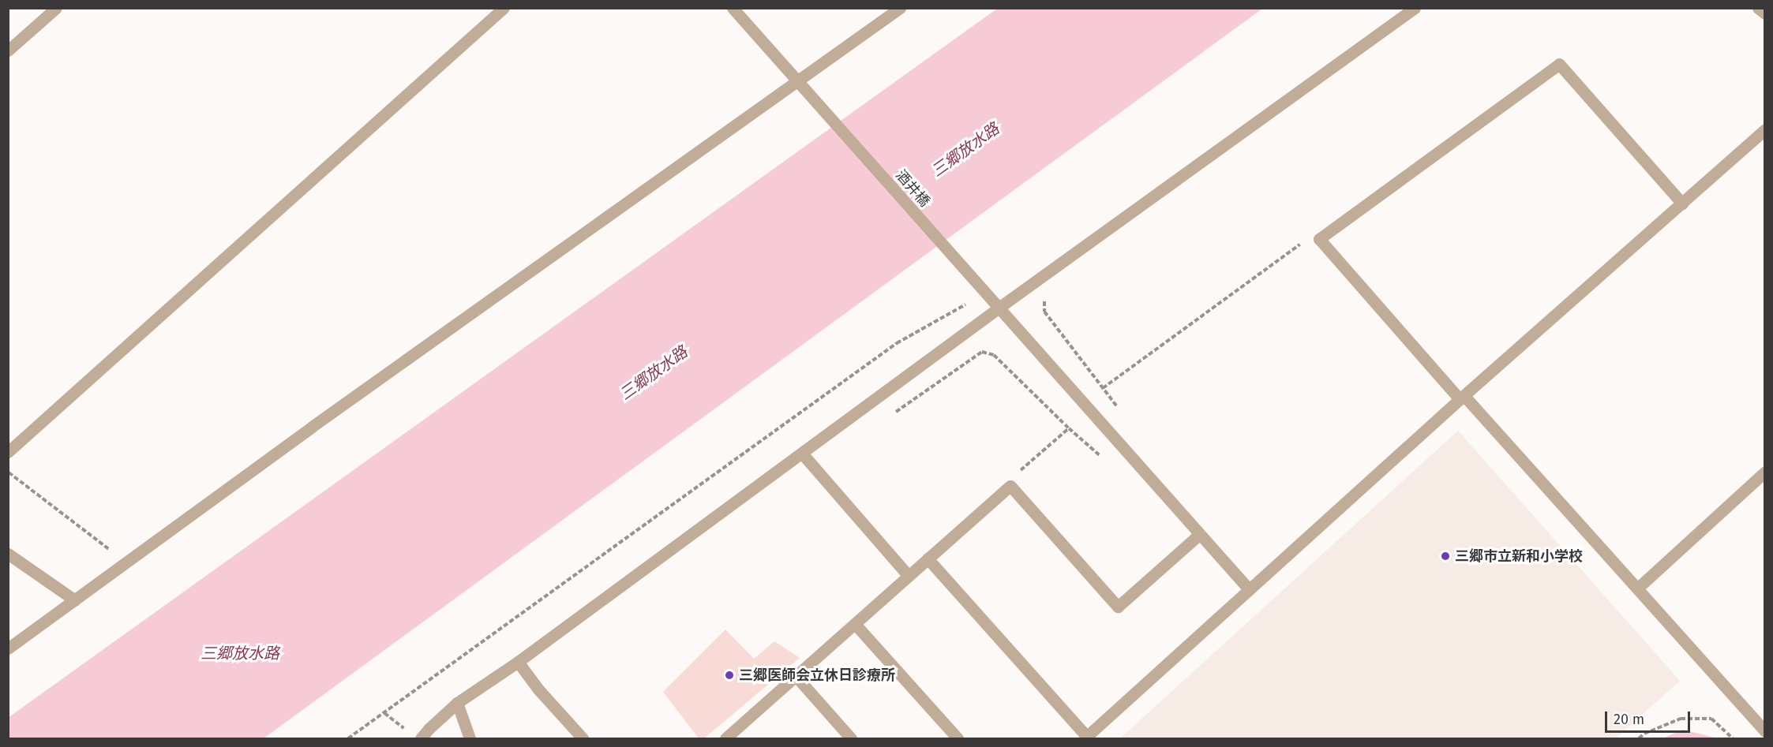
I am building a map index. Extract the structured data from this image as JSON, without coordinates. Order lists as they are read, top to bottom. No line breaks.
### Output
{"streets":{"street":["酒井橋"]},"water":["三郷放水路"],"places":["三郷市立新和小学校","三郷医師会立休日診療所"],"scale_bar":"20 m"}
